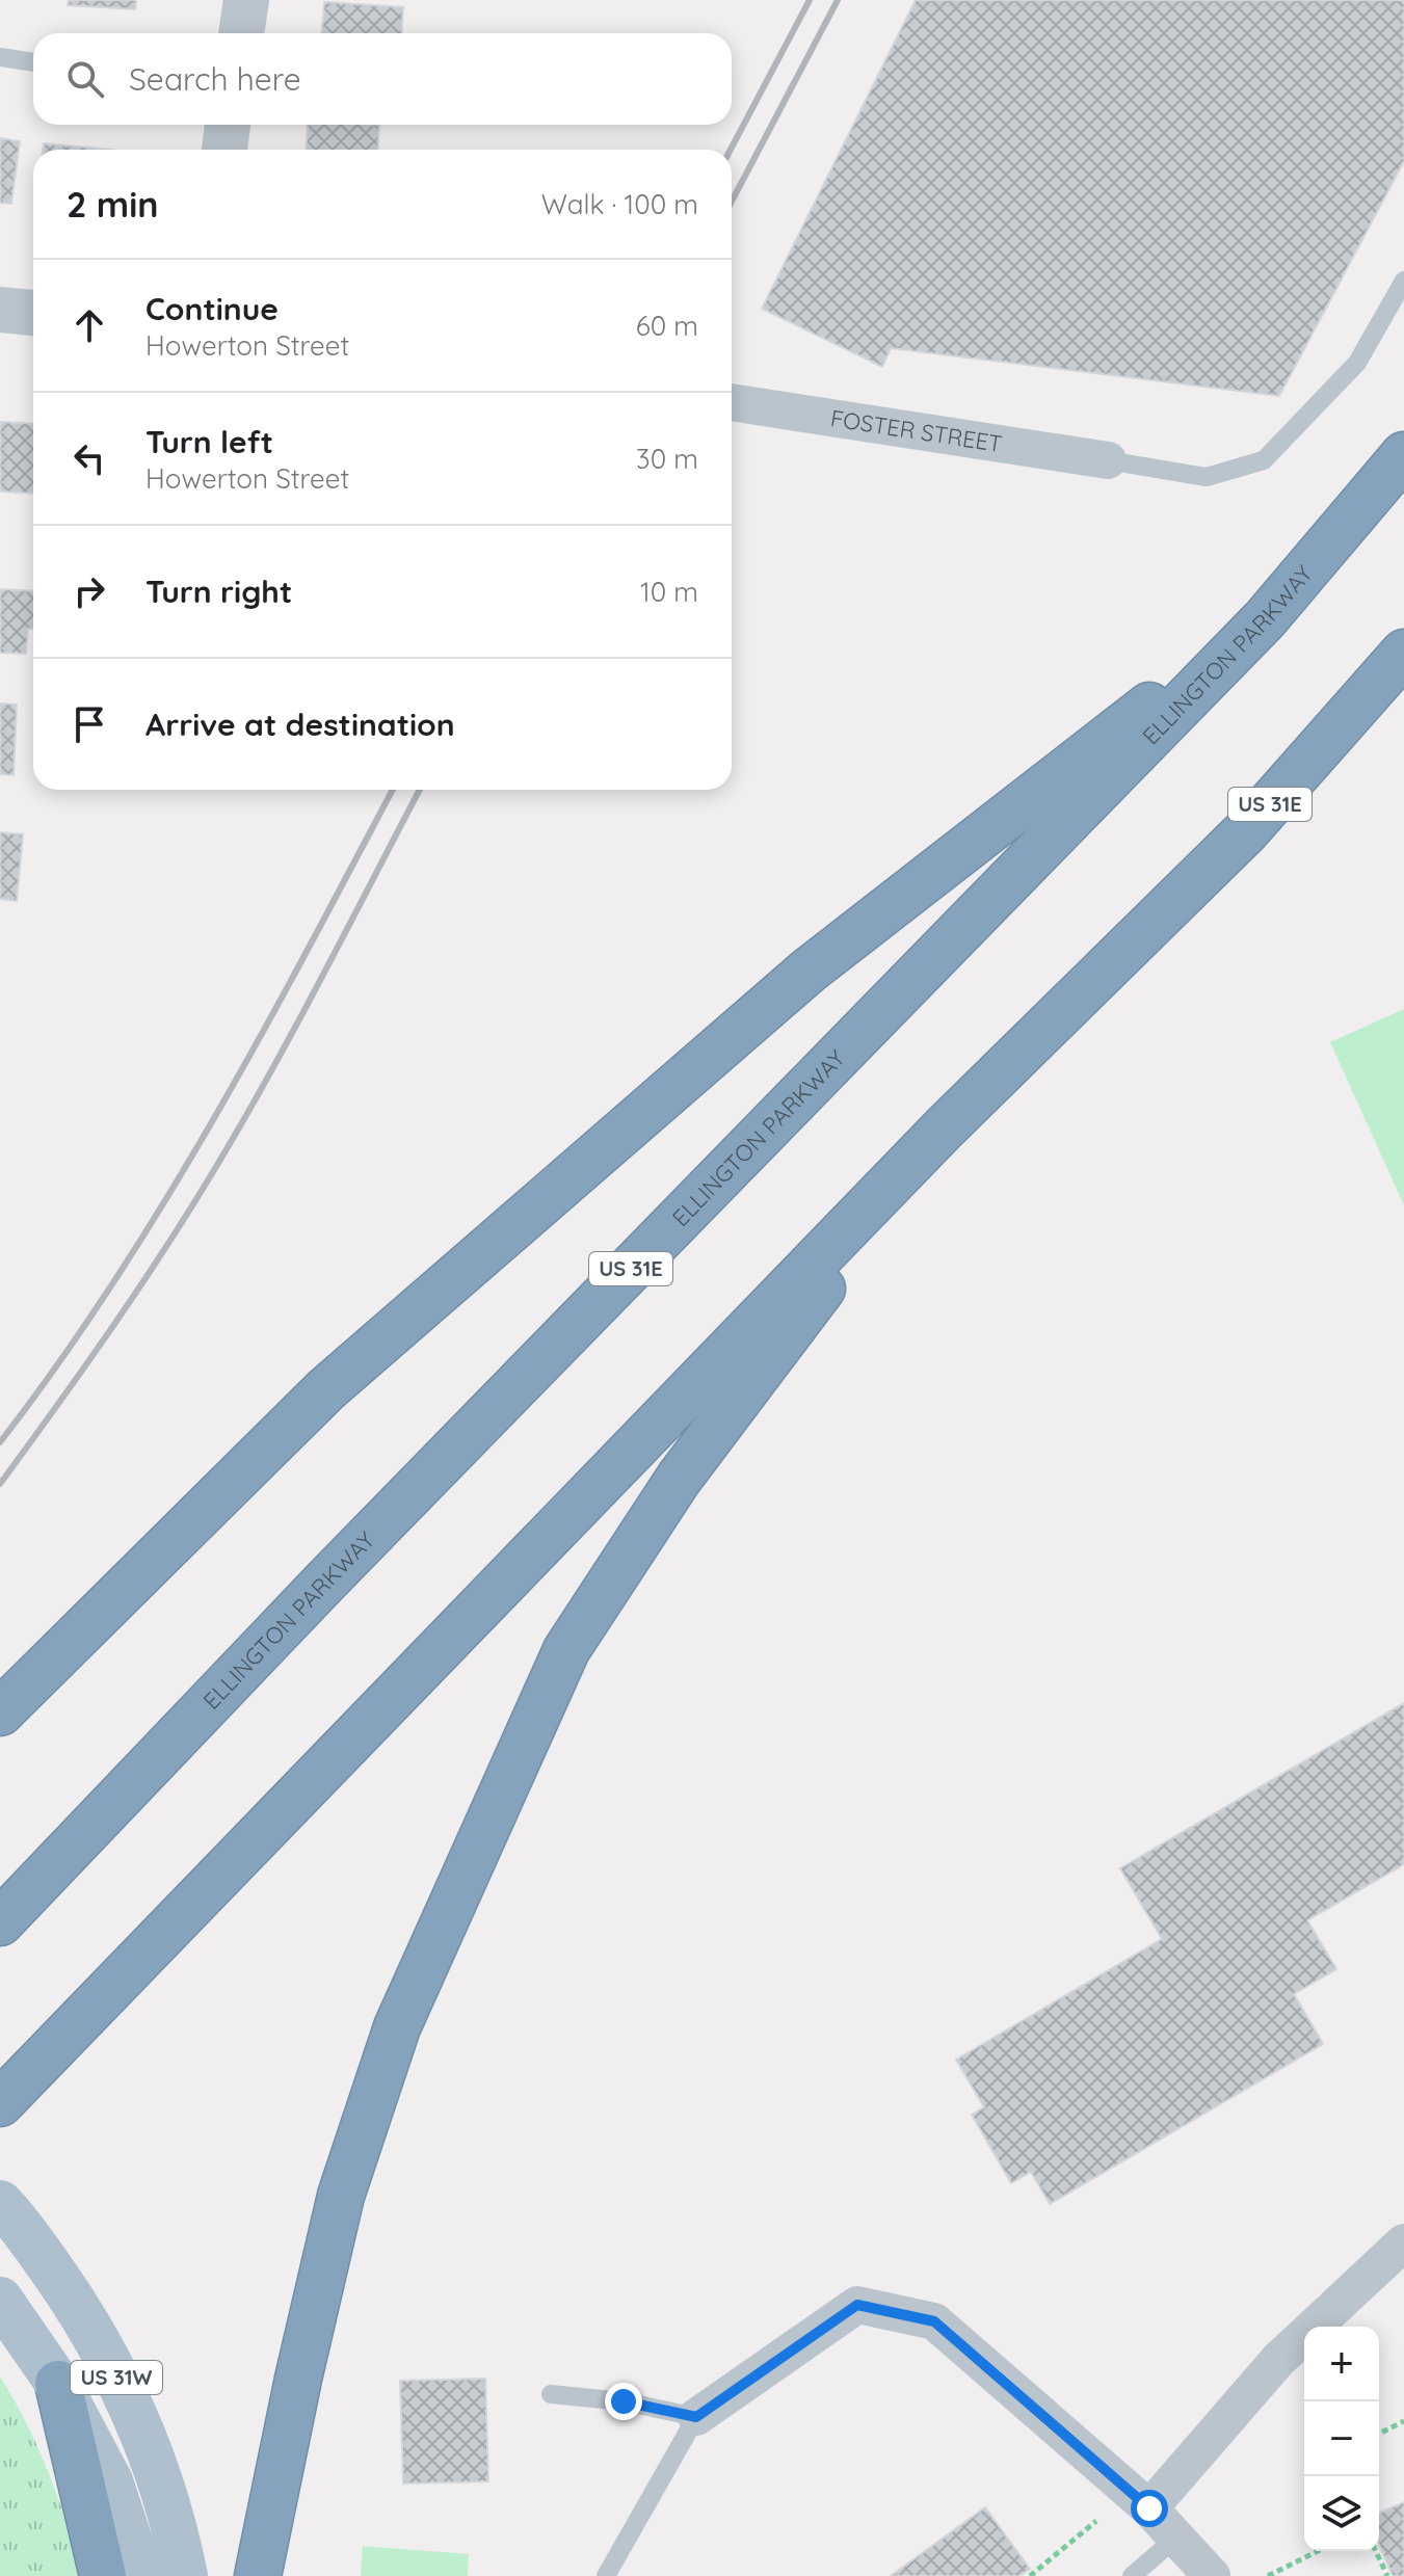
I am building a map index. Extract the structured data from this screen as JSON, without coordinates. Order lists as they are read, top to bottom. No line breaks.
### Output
{"streets":{"highway":["ELLINGTON PARKWAY","US 31E"],"main road":["US 31W"],"street":["FOSTER STREET"]},"page":{"search":"Search here","heading":["2 min","Walk · 100 m"],"list":[["Continue","Howerton Street","60 m"],["Turn left","Howerton Street","30 m"],["Turn right","10 m"],"Arrive at destination"],"map_buttons":["+","−"]}}
